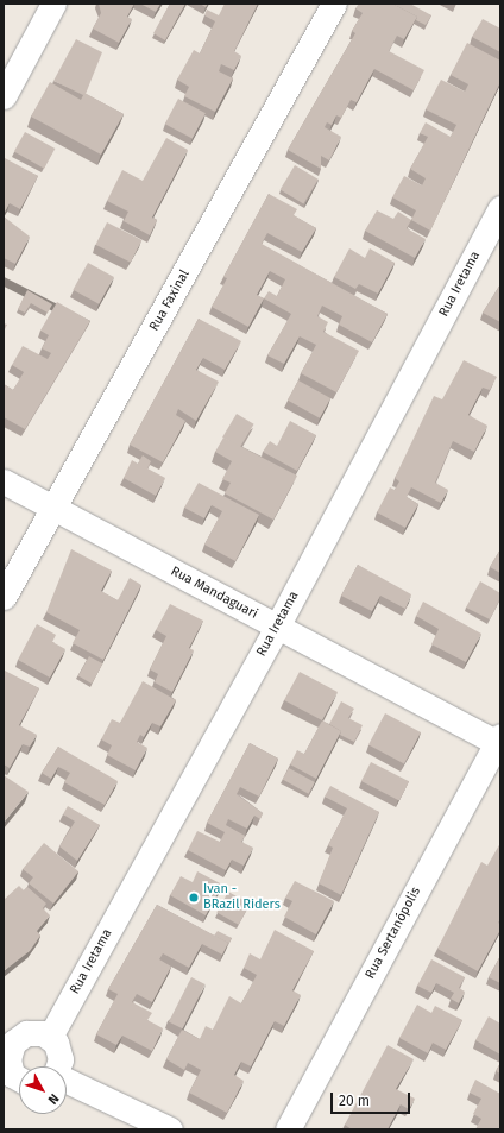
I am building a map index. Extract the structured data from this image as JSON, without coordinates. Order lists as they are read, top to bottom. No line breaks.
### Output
{"streets":{"street":["Rua Iretama","Rua Faxinal","Rua Mandaguari","Rua Sertanópolis"]},"crossings":[["Rua Iretama","Rua Mandaguari"],["Rua Faxinal","Rua Mandaguari"],["Rua Mandaguari","Rua Sertanópolis"]],"places":["Ivan - BRazil Riders"],"scale_bar":"20 m","north":"bottom right"}
